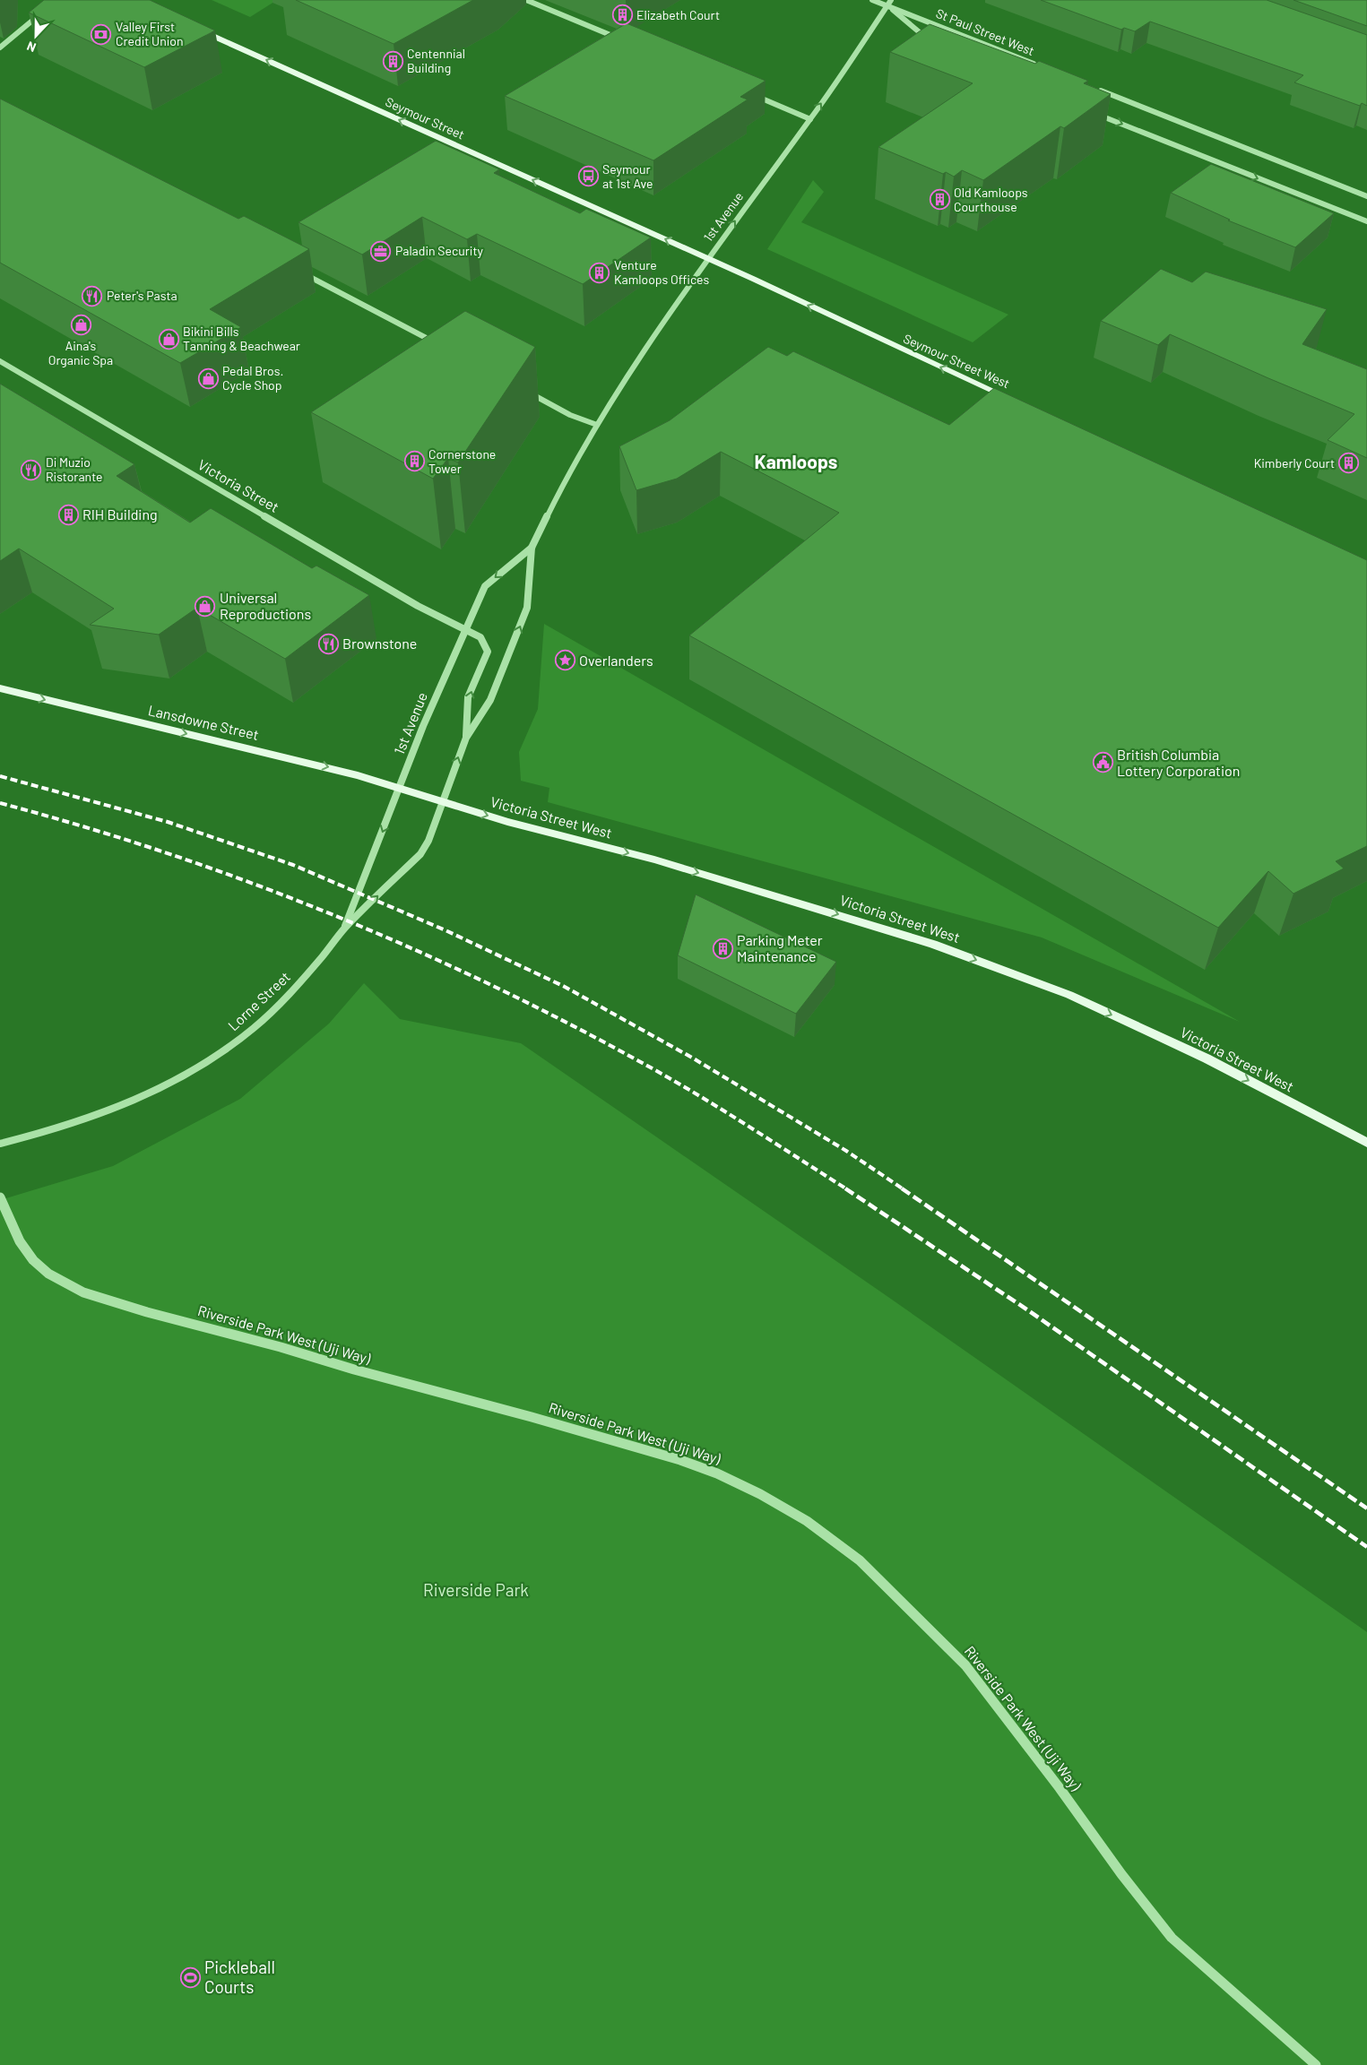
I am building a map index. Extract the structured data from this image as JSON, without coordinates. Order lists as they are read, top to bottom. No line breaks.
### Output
{"streets":{"main road":["Seymour Street","Seymour Street West","Lansdowne Street","Victoria Street West"],"street":["St Paul Street West","1st Avenue","Victoria Street","Lorne Street","Riverside Park West (Uji Way)"]},"crossings":[["St Paul Street West","1st Avenue"],["Seymour Street","1st Avenue"],["Seymour Street","Seymour Street West"],["1st Avenue","Seymour Street West"],["1st Avenue","Victoria Street"],["1st Avenue","Lansdowne Street"],["1st Avenue","Victoria Street West"],["1st Avenue","Lorne Street"],["Lansdowne Street","Victoria Street West"],["Victoria Street West","Lorne Street"]],"one_way":["Seymour Street","Seymour Street West","Lansdowne Street","Victoria Street West"],"districts":["Kamloops"],"parks":["Riverside Park"],"places":{"building":["Elizabeth Court","Centennial Building","Old Kamloops Courthouse","Venture Kamloops Offices","Cornerstone Tower","Kimberly Court","RIH Building","Parking Meter Maintenance"],"bank":["Valley First Credit Union"],"bus stop":["Seymour at 1st Ave"],"office":["Paladin Security"],"restaurant":["Peter's Pasta","Di Muzio Ristorante","Brownstone"],"shop":["Aina's Organic Spa","Bikini Bills Tanning & Beachwear","Pedal Bros. Cycle Shop","Universal Reproductions"],"place":["Overlanders"],"public building":["British Columbia Lottery Corporation"],"sports":["Pickleball Courts"]},"north":"bottom"}
